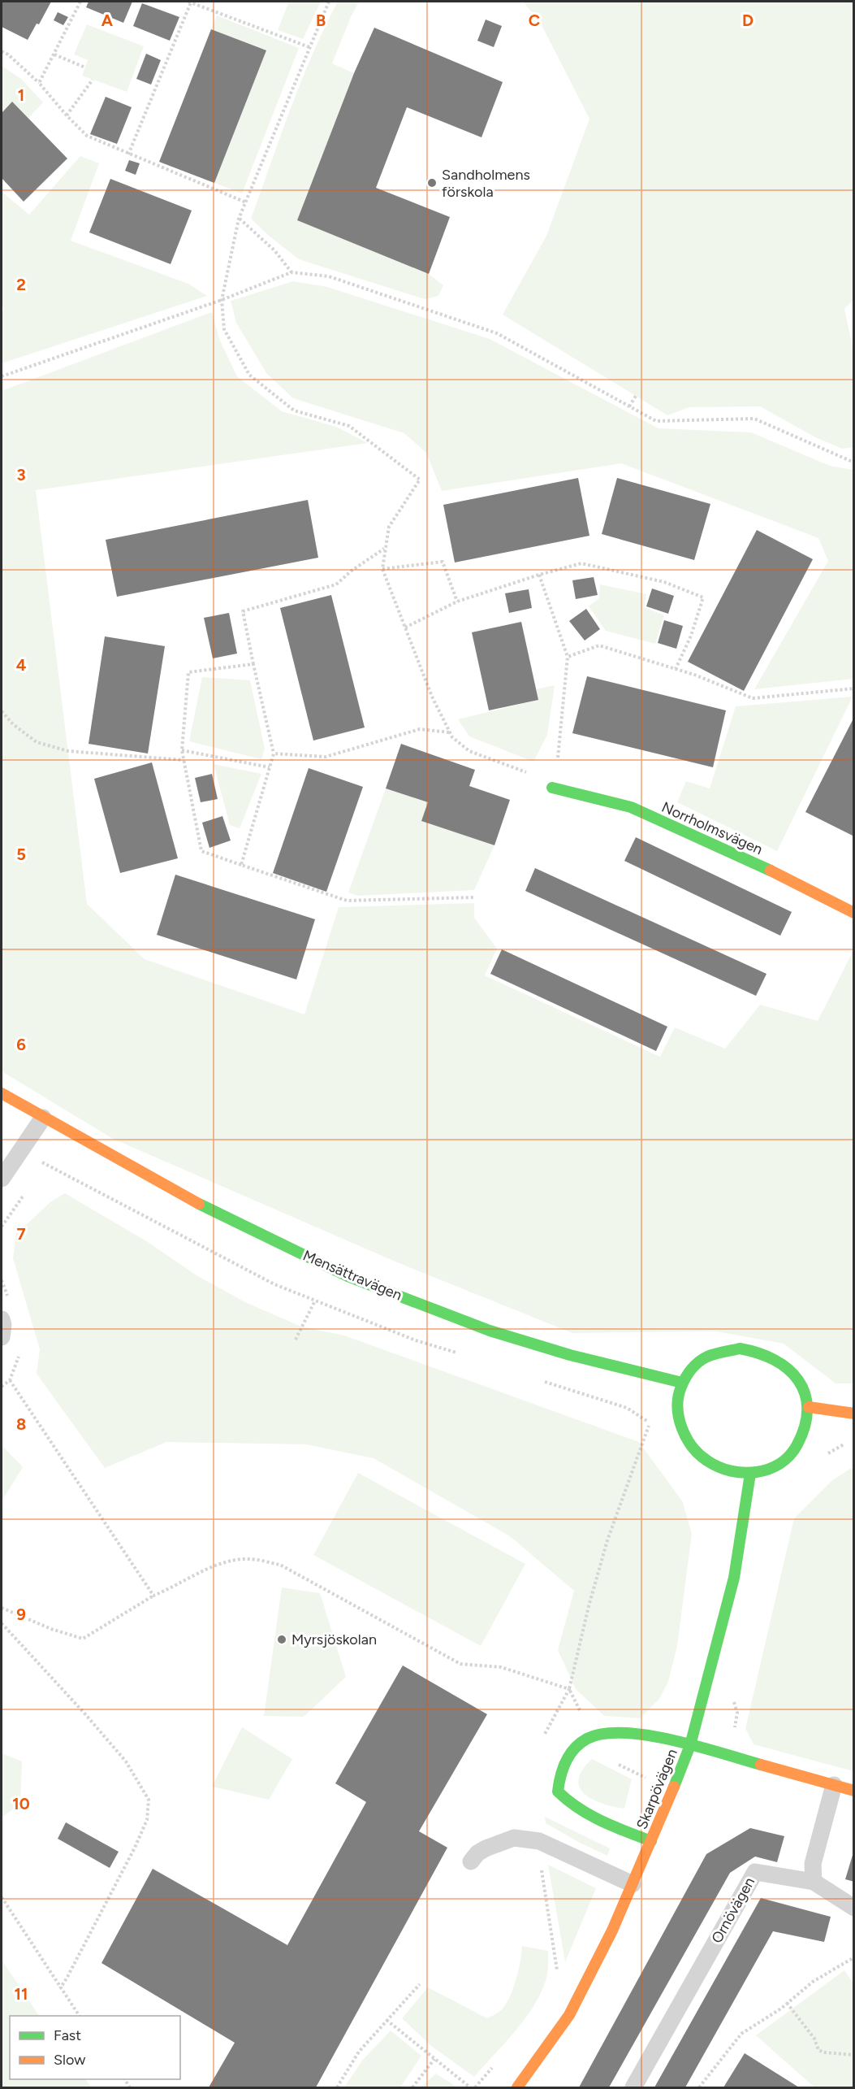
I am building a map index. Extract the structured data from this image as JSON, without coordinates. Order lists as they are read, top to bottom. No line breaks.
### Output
{"streets":{"street":["Norrholmsvägen","Mensättravägen","Skarpövägen"],"lane":["Ornövägen"]},"crossings":[["Mensättravägen","Skarpövägen"]],"places":["Sandholmens förskola","Myrsjöskolan"],"legend":["Fast","Slow"],"grid":{"columns":["A","B","C","D"],"rows":["1","2","3","4","5","6","7","8","9","10","11"]}}
